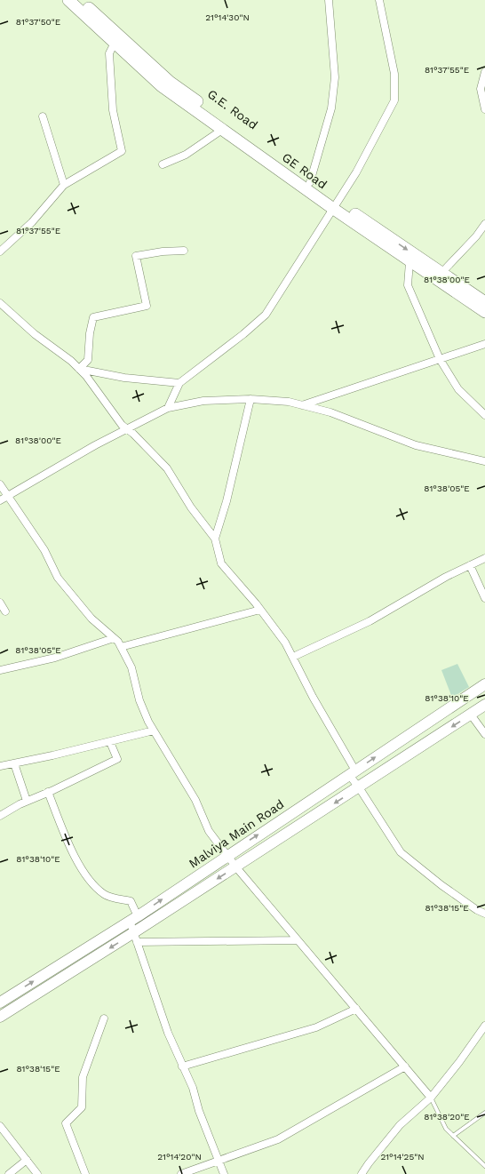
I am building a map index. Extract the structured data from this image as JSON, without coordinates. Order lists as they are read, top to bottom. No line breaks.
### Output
{"streets":{"main road":["G.E. Road","GE Road"],"street":["Malviya Main Road"]},"crossings":[["G.E. Road","GE Road"]],"coordinates":["21°14'30\"N","81°37'50\"E","81°37'55\"E","81°38'00\"E","81°38'05\"E","81°38'10\"E","81°38'15\"E","81°38'20\"E","21°14'20\"N","21°14'25\"N"]}
